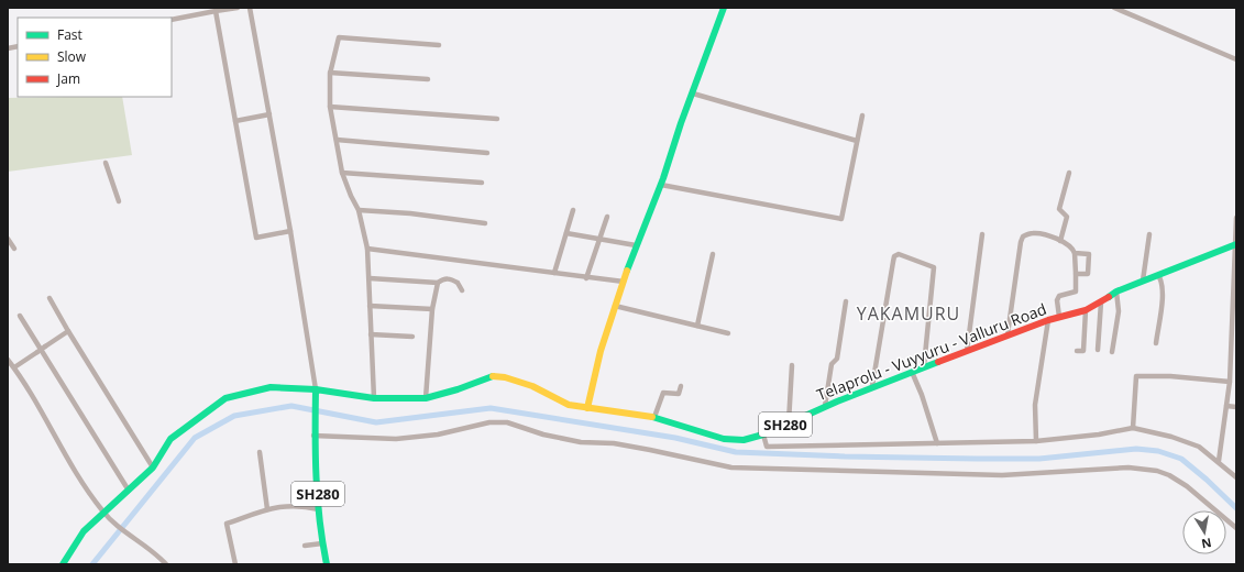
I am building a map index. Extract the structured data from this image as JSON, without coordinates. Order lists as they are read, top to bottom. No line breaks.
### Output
{"streets":{"main road":["Telaprolu - Vuyyuru - Valluru Road","SH280"]},"crossings":[["Telaprolu - Vuyyuru - Valluru Road","SH280"]],"districts":["YAKAMURU"],"legend":["Fast","Slow","Jam"],"north":"bottom"}
